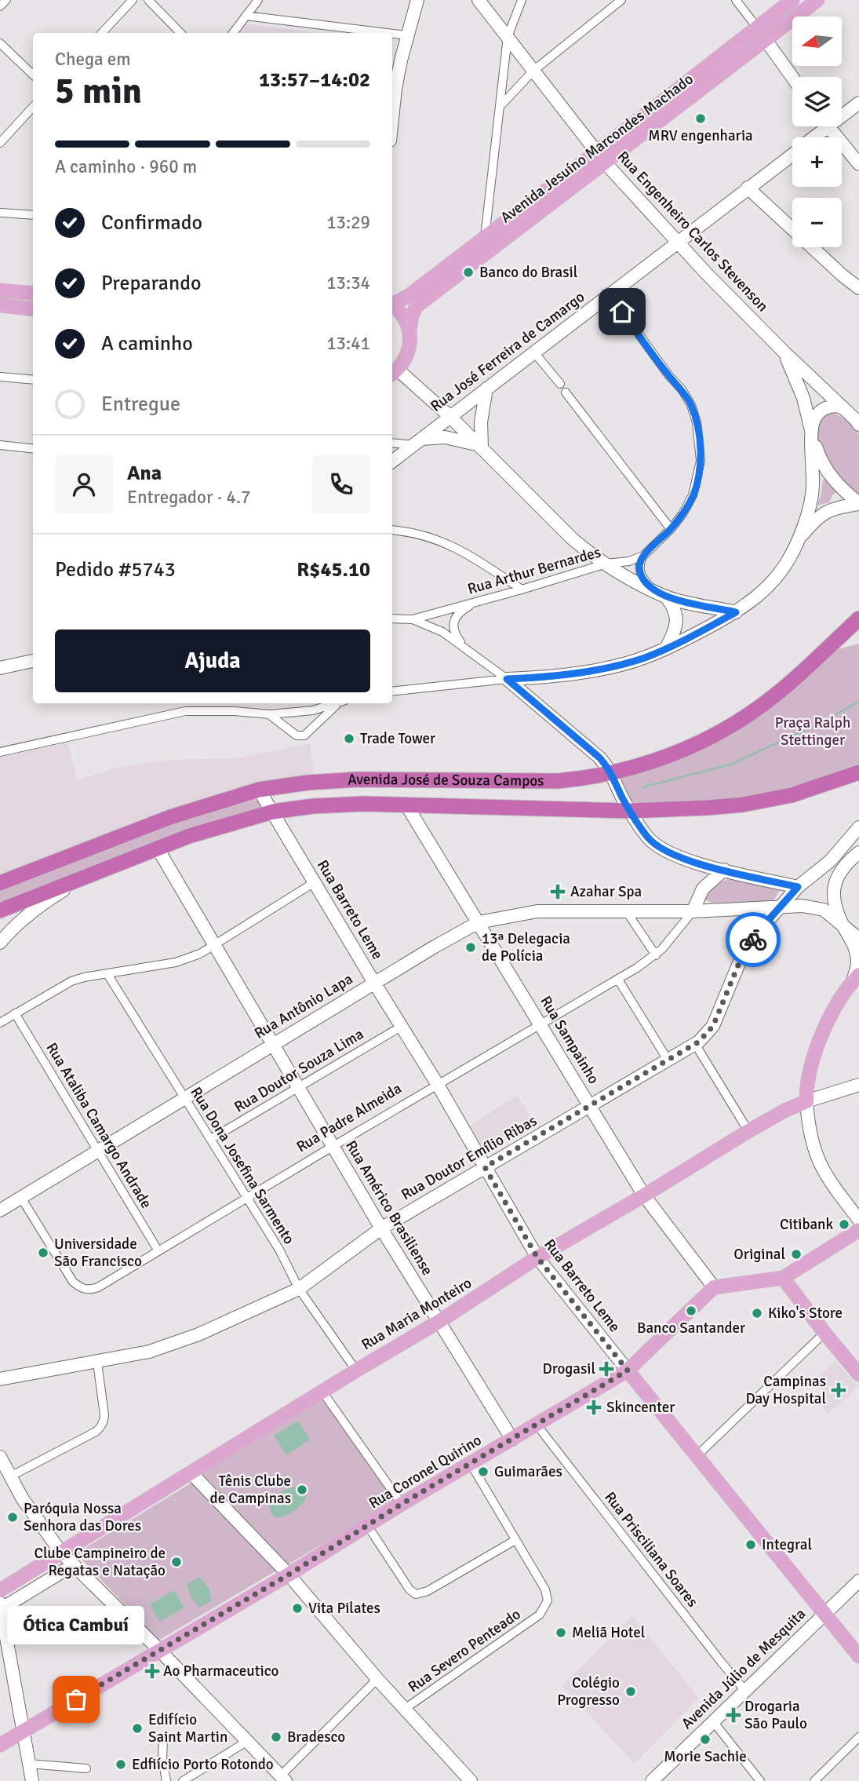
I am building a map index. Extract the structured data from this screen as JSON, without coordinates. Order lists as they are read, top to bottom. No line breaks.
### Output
{"streets":{"highway":["Avenida José de Souza Campos"],"main road":["Avenida Jesuíno Marcondes Machado","Rua Barreto Leme","Rua Maria Monteiro","Rua Coronel Quirino"],"street":["Rua Engenheiro Carlos Stevenson","Rua José Ferreira de Camargo","Rua Arthur Bernardes","Rua Antônio Lapa","Rua Sampainho","Rua Doutor Souza Lima","Rua Padre Almeida","Rua Ataliba Camargo Andrade","Rua Doutor Emílio Ribas","Rua Dona Josefina Sarmento","Rua Américo Brasiliense","Rua Prisciliana Soares","Rua Severo Penteado","Avenida Júlio de Mesquita"]},"crossings":[["Avenida Jesuíno Marcondes Machado","Rua Engenheiro Carlos Stevenson"],["Rua Engenheiro Carlos Stevenson","Rua José Ferreira de Camargo"],["Rua José Ferreira de Camargo","Rua Arthur Bernardes"],["Avenida José de Souza Campos","Rua Barreto Leme"],["Avenida José de Souza Campos","Rua Sampainho"],["Avenida José de Souza Campos","Rua Américo Brasiliense"],["Rua Barreto Leme","Rua Antônio Lapa"],["Rua Barreto Leme","Rua Doutor Souza Lima"],["Rua Barreto Leme","Rua Padre Almeida"],["Rua Barreto Leme","Rua Doutor Emílio Ribas"],["Rua Barreto Leme","Rua Maria Monteiro"],["Rua Barreto Leme","Rua Coronel Quirino"],["Rua Barreto Leme","Avenida Júlio de Mesquita"],["Rua Antônio Lapa","Rua Sampainho"],["Rua Antônio Lapa","Rua Padre Almeida"],["Rua Antônio Lapa","Rua Ataliba Camargo Andrade"],["Rua Antônio Lapa","Rua Doutor Emílio Ribas"],["Rua Antônio Lapa","Rua Dona Josefina Sarmento"],["Rua Antônio Lapa","Rua Américo Brasiliense"],["Rua Sampainho","Rua Padre Almeida"],["Rua Sampainho","Rua Doutor Emílio Ribas"],["Rua Sampainho","Rua Maria Monteiro"],["Rua Sampainho","Rua Coronel Quirino"],["Rua Doutor Souza Lima","Rua Dona Josefina Sarmento"],["Rua Doutor Souza Lima","Rua Américo Brasiliense"],["Rua Padre Almeida","Rua Ataliba Camargo Andrade"],["Rua Padre Almeida","Rua Dona Josefina Sarmento"],["Rua Padre Almeida","Rua Américo Brasiliense"],["Rua Doutor Emílio Ribas","Rua Dona Josefina Sarmento"],["Rua Doutor Emílio Ribas","Rua Américo Brasiliense"],["Rua Dona Josefina Sarmento","Rua Maria Monteiro"],["Rua Américo Brasiliense","Rua Maria Monteiro"],["Rua Américo Brasiliense","Rua Coronel Quirino"],["Rua Coronel Quirino","Rua Prisciliana Soares"],["Rua Prisciliana Soares","Avenida Júlio de Mesquita"]],"parks":["Praça Ralph Stettinger"],"places":{"other":["MRV engenharia","Banco do Brasil","Trade Tower","13ª Delegacia de Polícia","Citibank","Universidade São Francisco","Original","Banco Santander","Kiko's Store","Guimarães","Tênis Clube de Campinas","Paróquia Nossa Senhora das Dores","Integral","Clube Campineiro de Regatas e Natação","Vita Pilates","Meliã Hotel","Colégio Progresso","Ótica Cambuí","Edifício Saint Martin","Bradesco","Morie Sachie","Edfiício Porto Rotondo"],"health":["Azahar Spa","Drogasil","Campinas Day Hospital","Skincenter","Ao Pharmaceutico","Drogaria São Paulo"]},"north":"left","page":{"map_buttons":["+","−"],"heading":["5 min","Chega em","13:57–14:02"],"panel":["Ana","Entregador · 4.7","Pedido #5743","R$45.10"],"bar":"A caminho · 960 m","list":[["Confirmado","13:29"],["Preparando","13:34"],["A caminho","13:41"],"Entregue"],"buttons":"Ajuda","bubble":"Ótica Cambuí"}}
